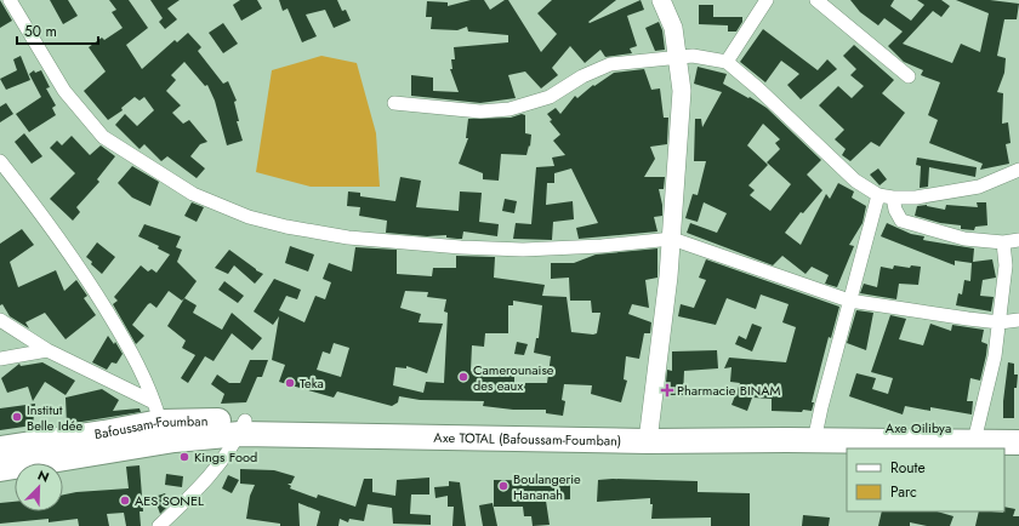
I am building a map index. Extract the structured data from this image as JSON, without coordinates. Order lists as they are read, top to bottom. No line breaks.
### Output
{"streets":{"highway":["Bafoussam-Foumban","Axe Oilibya","Axe TOTAL (Bafoussam-Foumban)"]},"crossings":[["Bafoussam-Foumban","Axe TOTAL (Bafoussam-Foumban)"],["Axe Oilibya","Axe TOTAL (Bafoussam-Foumban)"]],"places":{"other":["Camerounaise des eaux","Teka","Institut Belle Idée","Kings Food","Boulangerie Hananah","AES SONEL"],"health":["Pharmacie BINAM"]},"legend":["Route","Parc"],"scale_bar":"50 m","north":"top right"}
